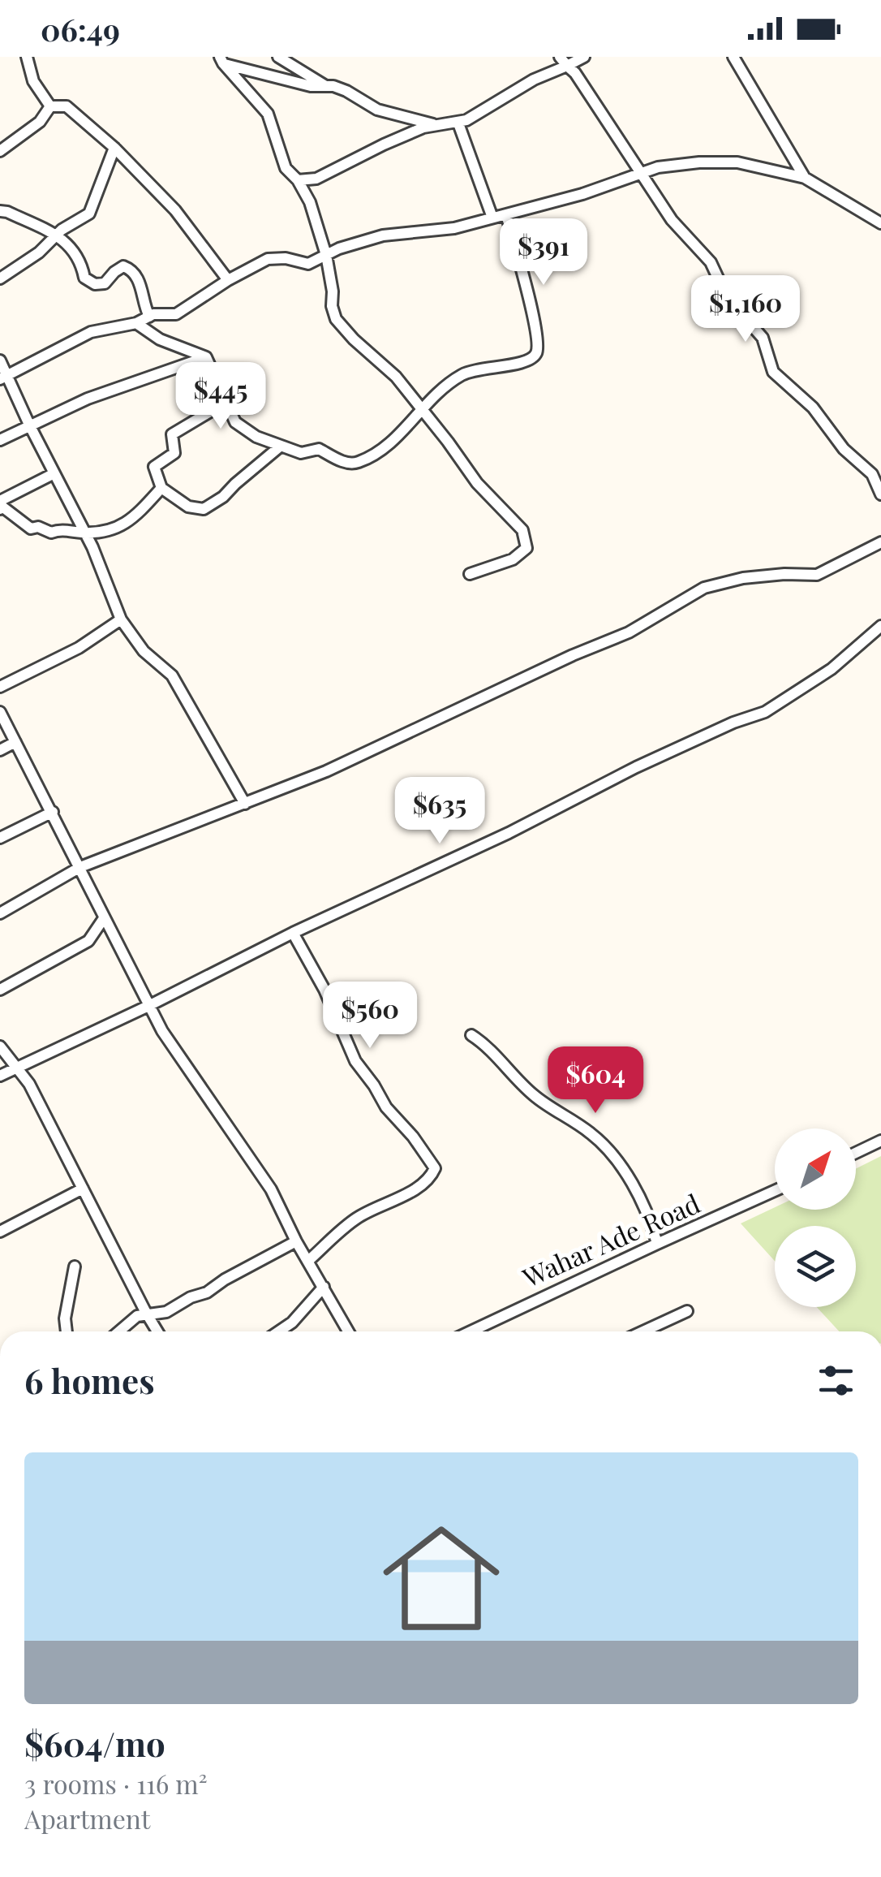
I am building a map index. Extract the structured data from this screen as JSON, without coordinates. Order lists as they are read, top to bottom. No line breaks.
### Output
{"streets":{"street":["Wahar Ade Road"]},"north":"top right","page":{"status":"06:49","price":["$391","$1,160","$445","$635","$560","$604"],"heading":"6 homes","list":[{"name":"$604/mo","note":"3 rooms · 116 m² · Apartment"}]}}
